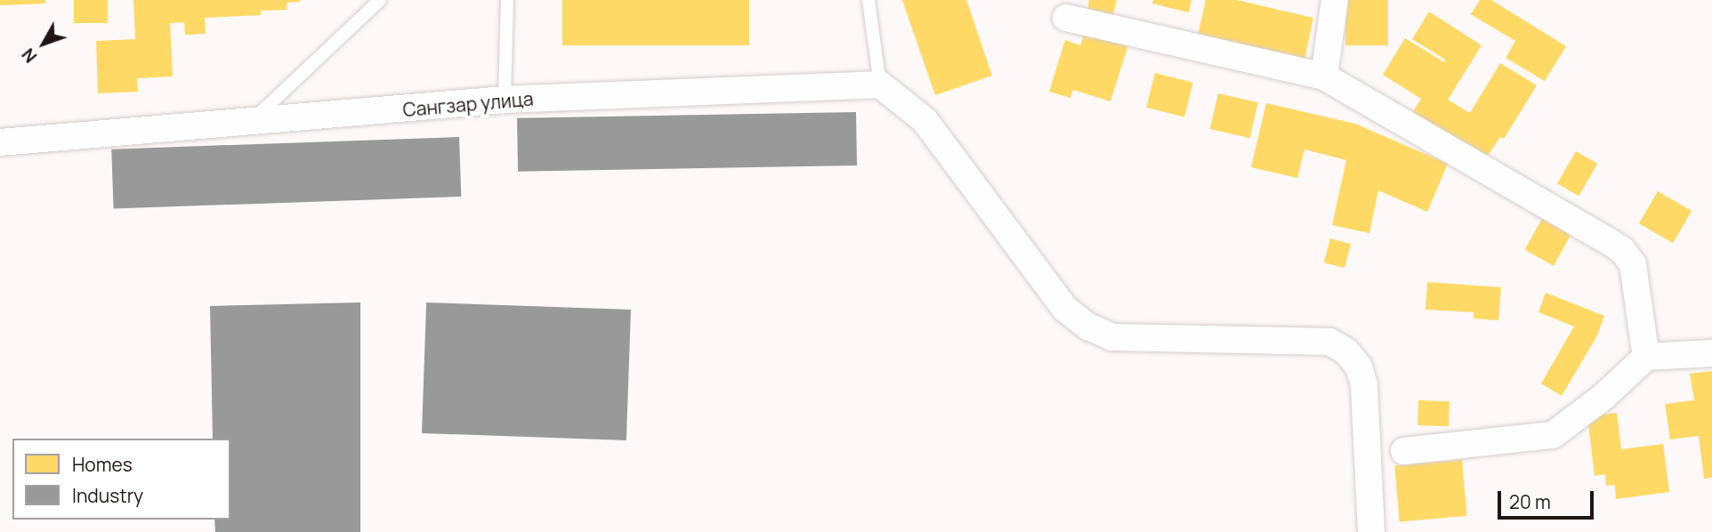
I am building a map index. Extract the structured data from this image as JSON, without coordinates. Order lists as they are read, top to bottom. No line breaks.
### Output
{"streets":{"street":["Сангзар улица"]},"legend":["Homes","Industry"],"scale_bar":"20 m","north":"bottom left"}
